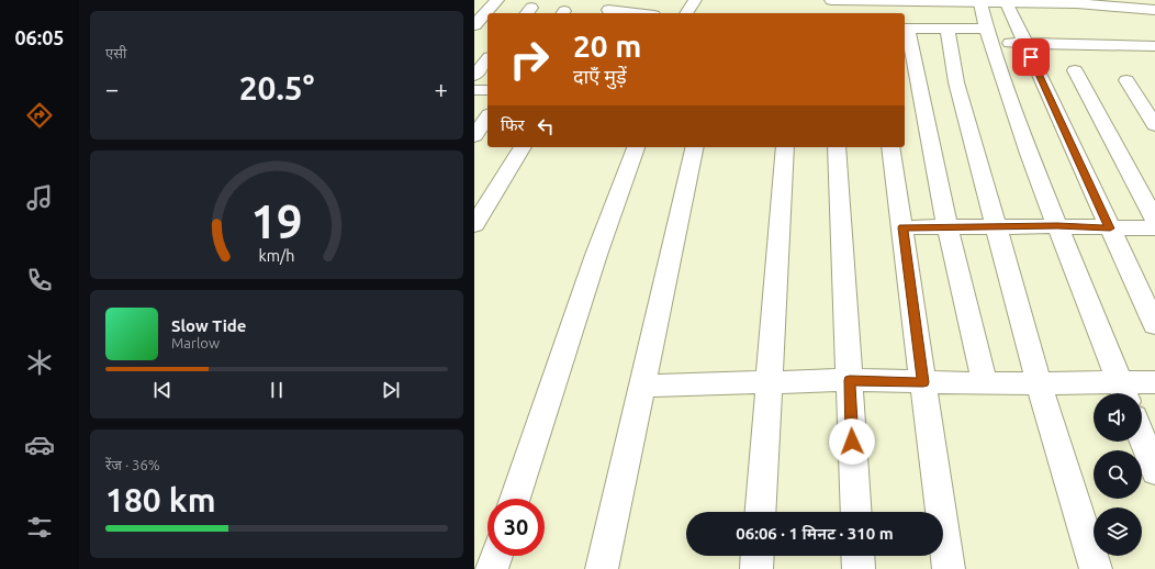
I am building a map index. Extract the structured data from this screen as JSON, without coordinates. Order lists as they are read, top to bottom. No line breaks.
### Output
{"page":{"tabs":"06:05","tile":["एसी",["रेंज · 36%","180 km"]],"turn":["20 m","दाएँ मुड़ें"],"heat":["−","20.5°","+"],"then":"फिर","song":["Slow Tide","Marlow"],"limit":"30","trip":"06:06 · 1 मिनट · 310 m","gauge":["19","km/h"]}}
